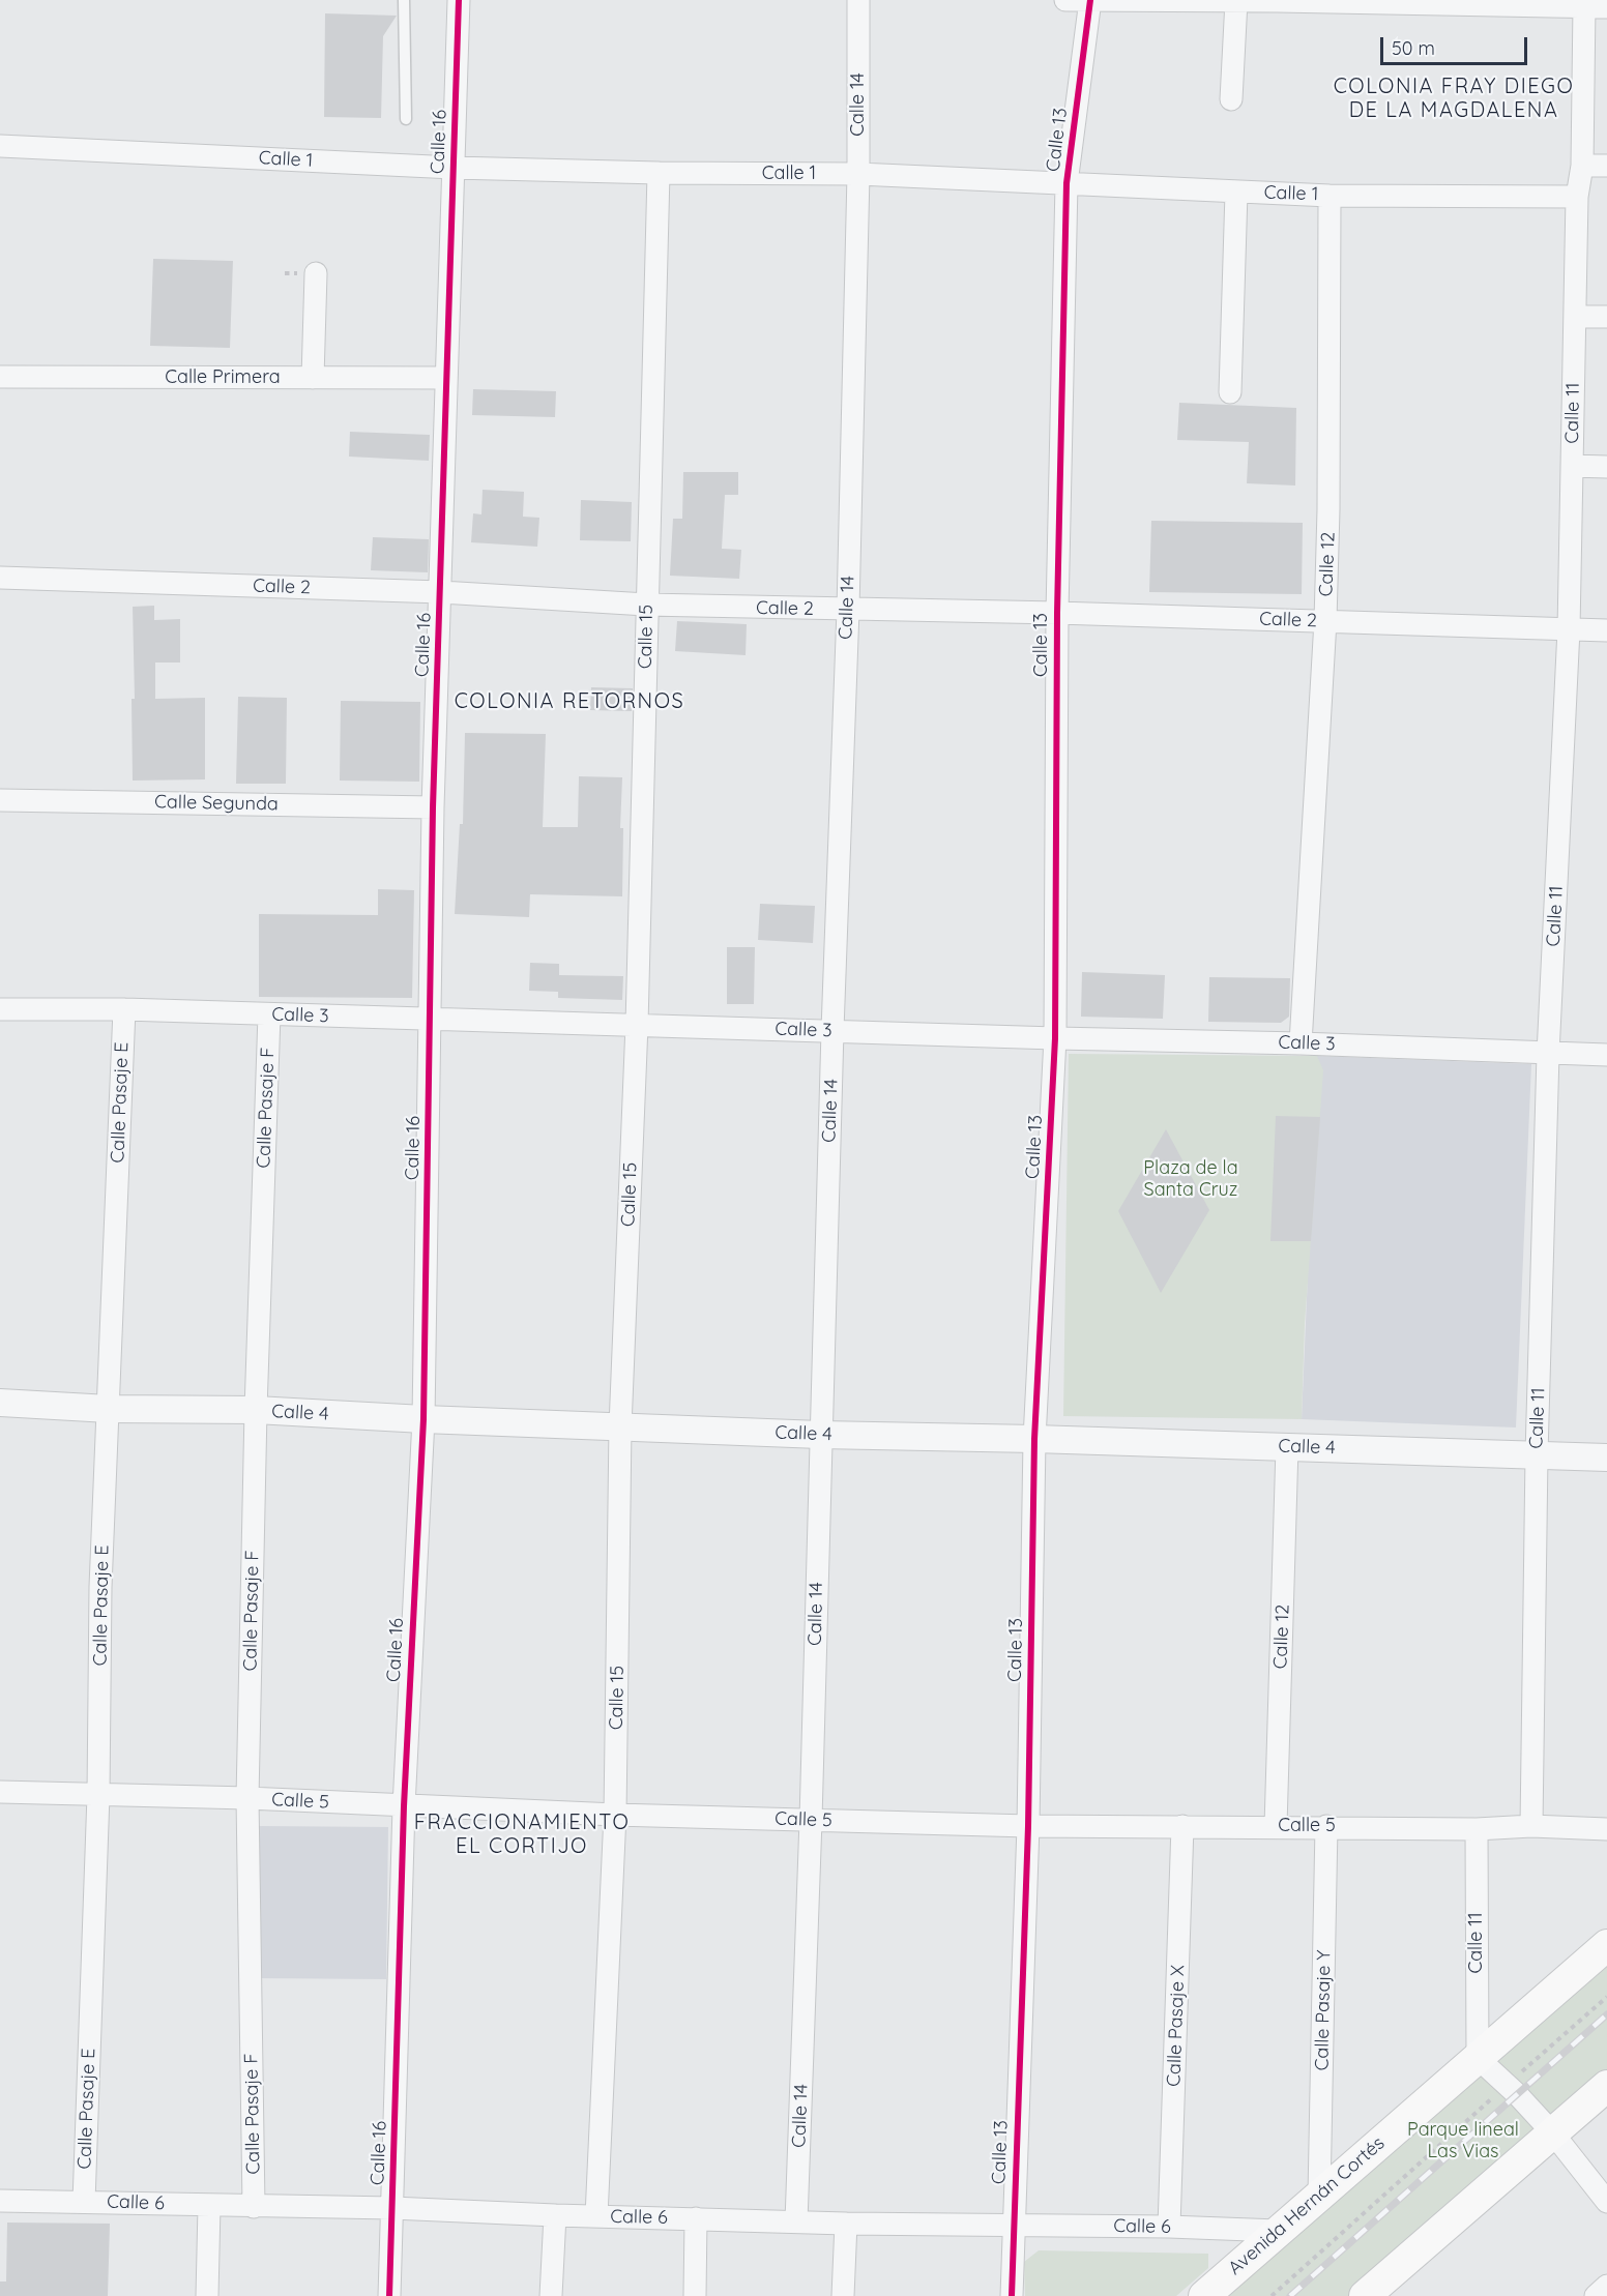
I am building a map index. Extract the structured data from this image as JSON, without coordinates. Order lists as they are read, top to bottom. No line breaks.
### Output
{"streets":{"main road":["Avenida Hernán Cortés"],"street":["Calle 14","Calle 13","Calle 16","Calle 1","Calle Primera","Calle 11","Calle 12","Calle 2","Calle 15","Calle Segunda","Calle 3","Calle Pasaje E","Calle Pasaje F","Calle 4","Calle 5","Calle Pasaje Y","Calle Pasaje X","Calle 6"]},"crossings":[["Calle 14","Calle 1"],["Calle 14","Calle 2"],["Calle 14","Calle 3"],["Calle 14","Calle 4"],["Calle 14","Calle 5"],["Calle 14","Calle 6"],["Calle 13","Calle 1"],["Calle 13","Calle 2"],["Calle 13","Calle 3"],["Calle 13","Calle 4"],["Calle 13","Calle 5"],["Calle 13","Calle 6"],["Calle 16","Calle 1"],["Calle 16","Calle Primera"],["Calle 16","Calle 2"],["Calle 16","Calle Segunda"],["Calle 16","Calle 3"],["Calle 16","Calle 4"],["Calle 16","Calle 5"],["Calle 16","Calle 6"],["Calle 1","Calle 11"],["Calle 1","Calle 12"],["Calle 1","Calle 15"],["Calle 11","Calle 2"],["Calle 11","Calle 3"],["Calle 11","Calle 4"],["Calle 11","Calle 5"],["Calle 11","Avenida Hernán Cortés"],["Calle 12","Calle 2"],["Calle 12","Calle 3"],["Calle 12","Calle 4"],["Calle 12","Calle 5"],["Calle 2","Calle 15"],["Calle 15","Calle 3"],["Calle 15","Calle 4"],["Calle 15","Calle 5"],["Calle 15","Calle 6"],["Calle 3","Calle Pasaje E"],["Calle 3","Calle Pasaje F"],["Calle Pasaje E","Calle 4"],["Calle Pasaje E","Calle 5"],["Calle Pasaje E","Calle 6"],["Calle Pasaje F","Calle 4"],["Calle Pasaje F","Calle 5"],["Calle Pasaje F","Calle 6"],["Calle 5","Calle Pasaje Y"],["Calle 5","Calle Pasaje X"],["Calle Pasaje Y","Avenida Hernán Cortés"],["Calle Pasaje X","Calle 6"],["Calle 6","Avenida Hernán Cortés"]],"districts":["COLONIA FRAY DIEGO DE LA MAGDALENA","COLONIA RETORNOS","FRACCIONAMIENTO EL CORTIJO"],"parks":["Plaza de la Santa Cruz","Parque lineal Las Vias"],"scale_bar":"50 m"}
